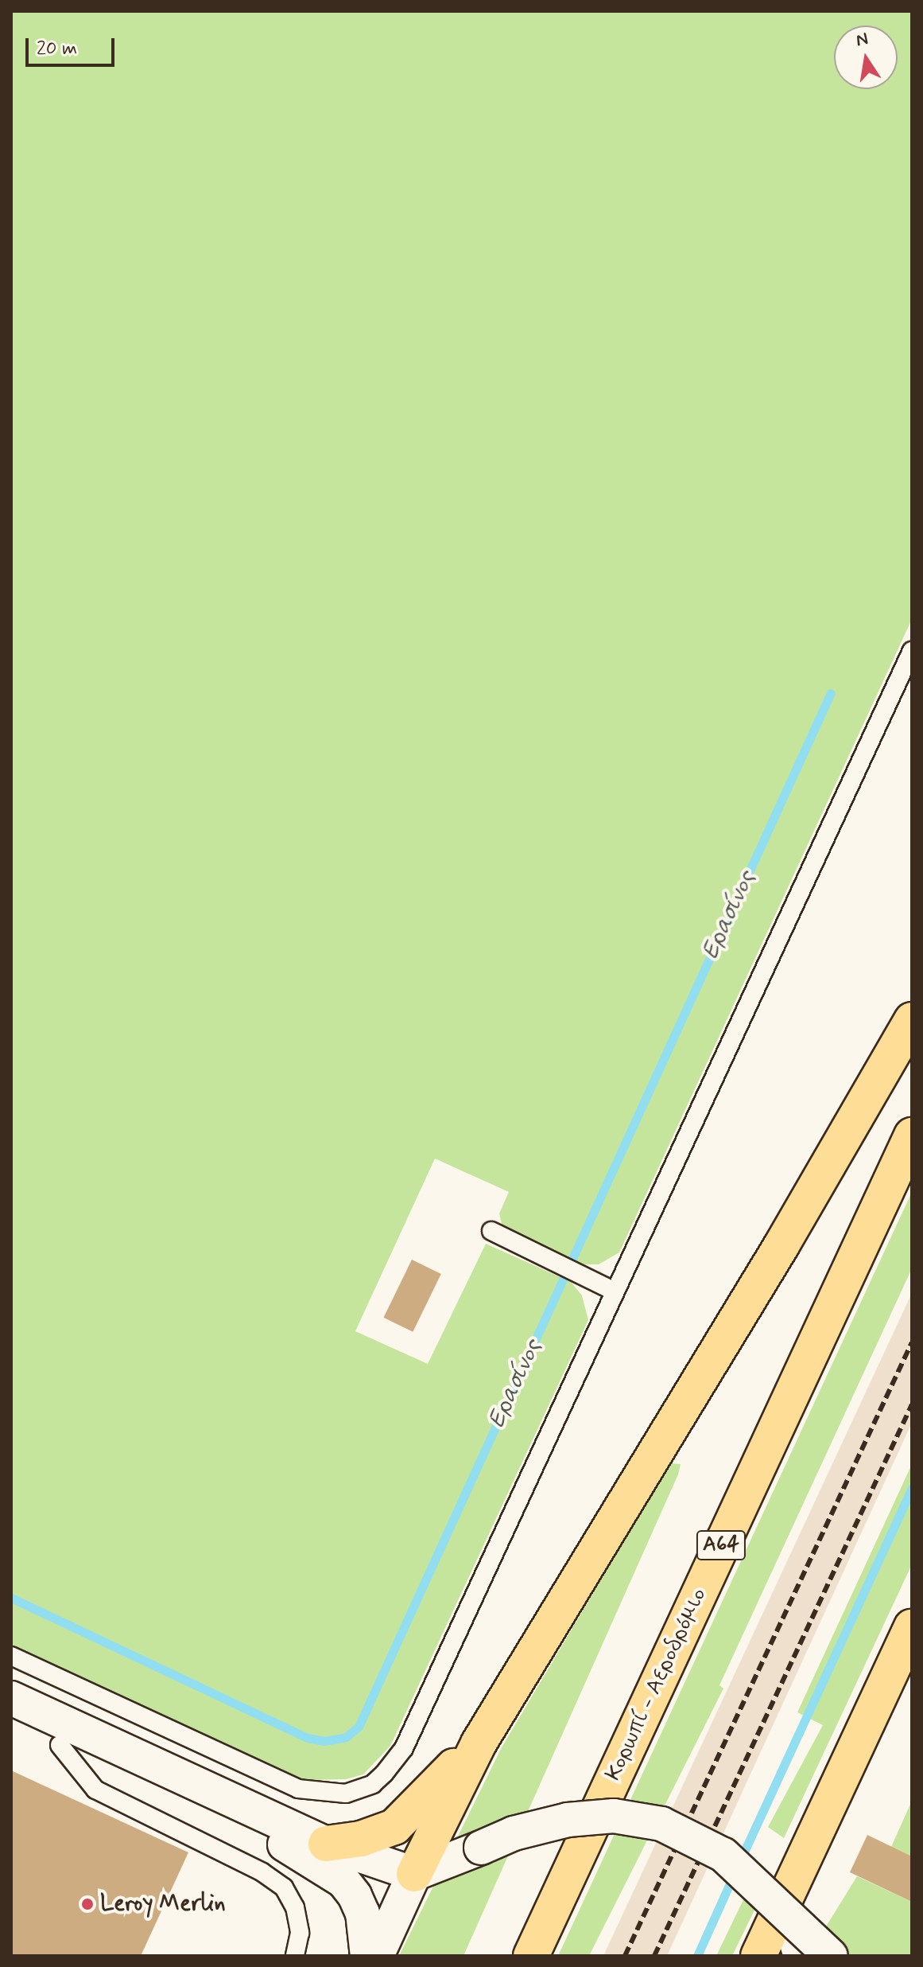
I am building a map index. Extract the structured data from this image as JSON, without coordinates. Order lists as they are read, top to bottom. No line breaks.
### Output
{"streets":{"highway":["Α64","Κορωπί - Αεροδρόμιο"]},"water":["Ερασίνος"],"places":["Leroy Merlin"],"scale_bar":"20 m","north":"top"}
